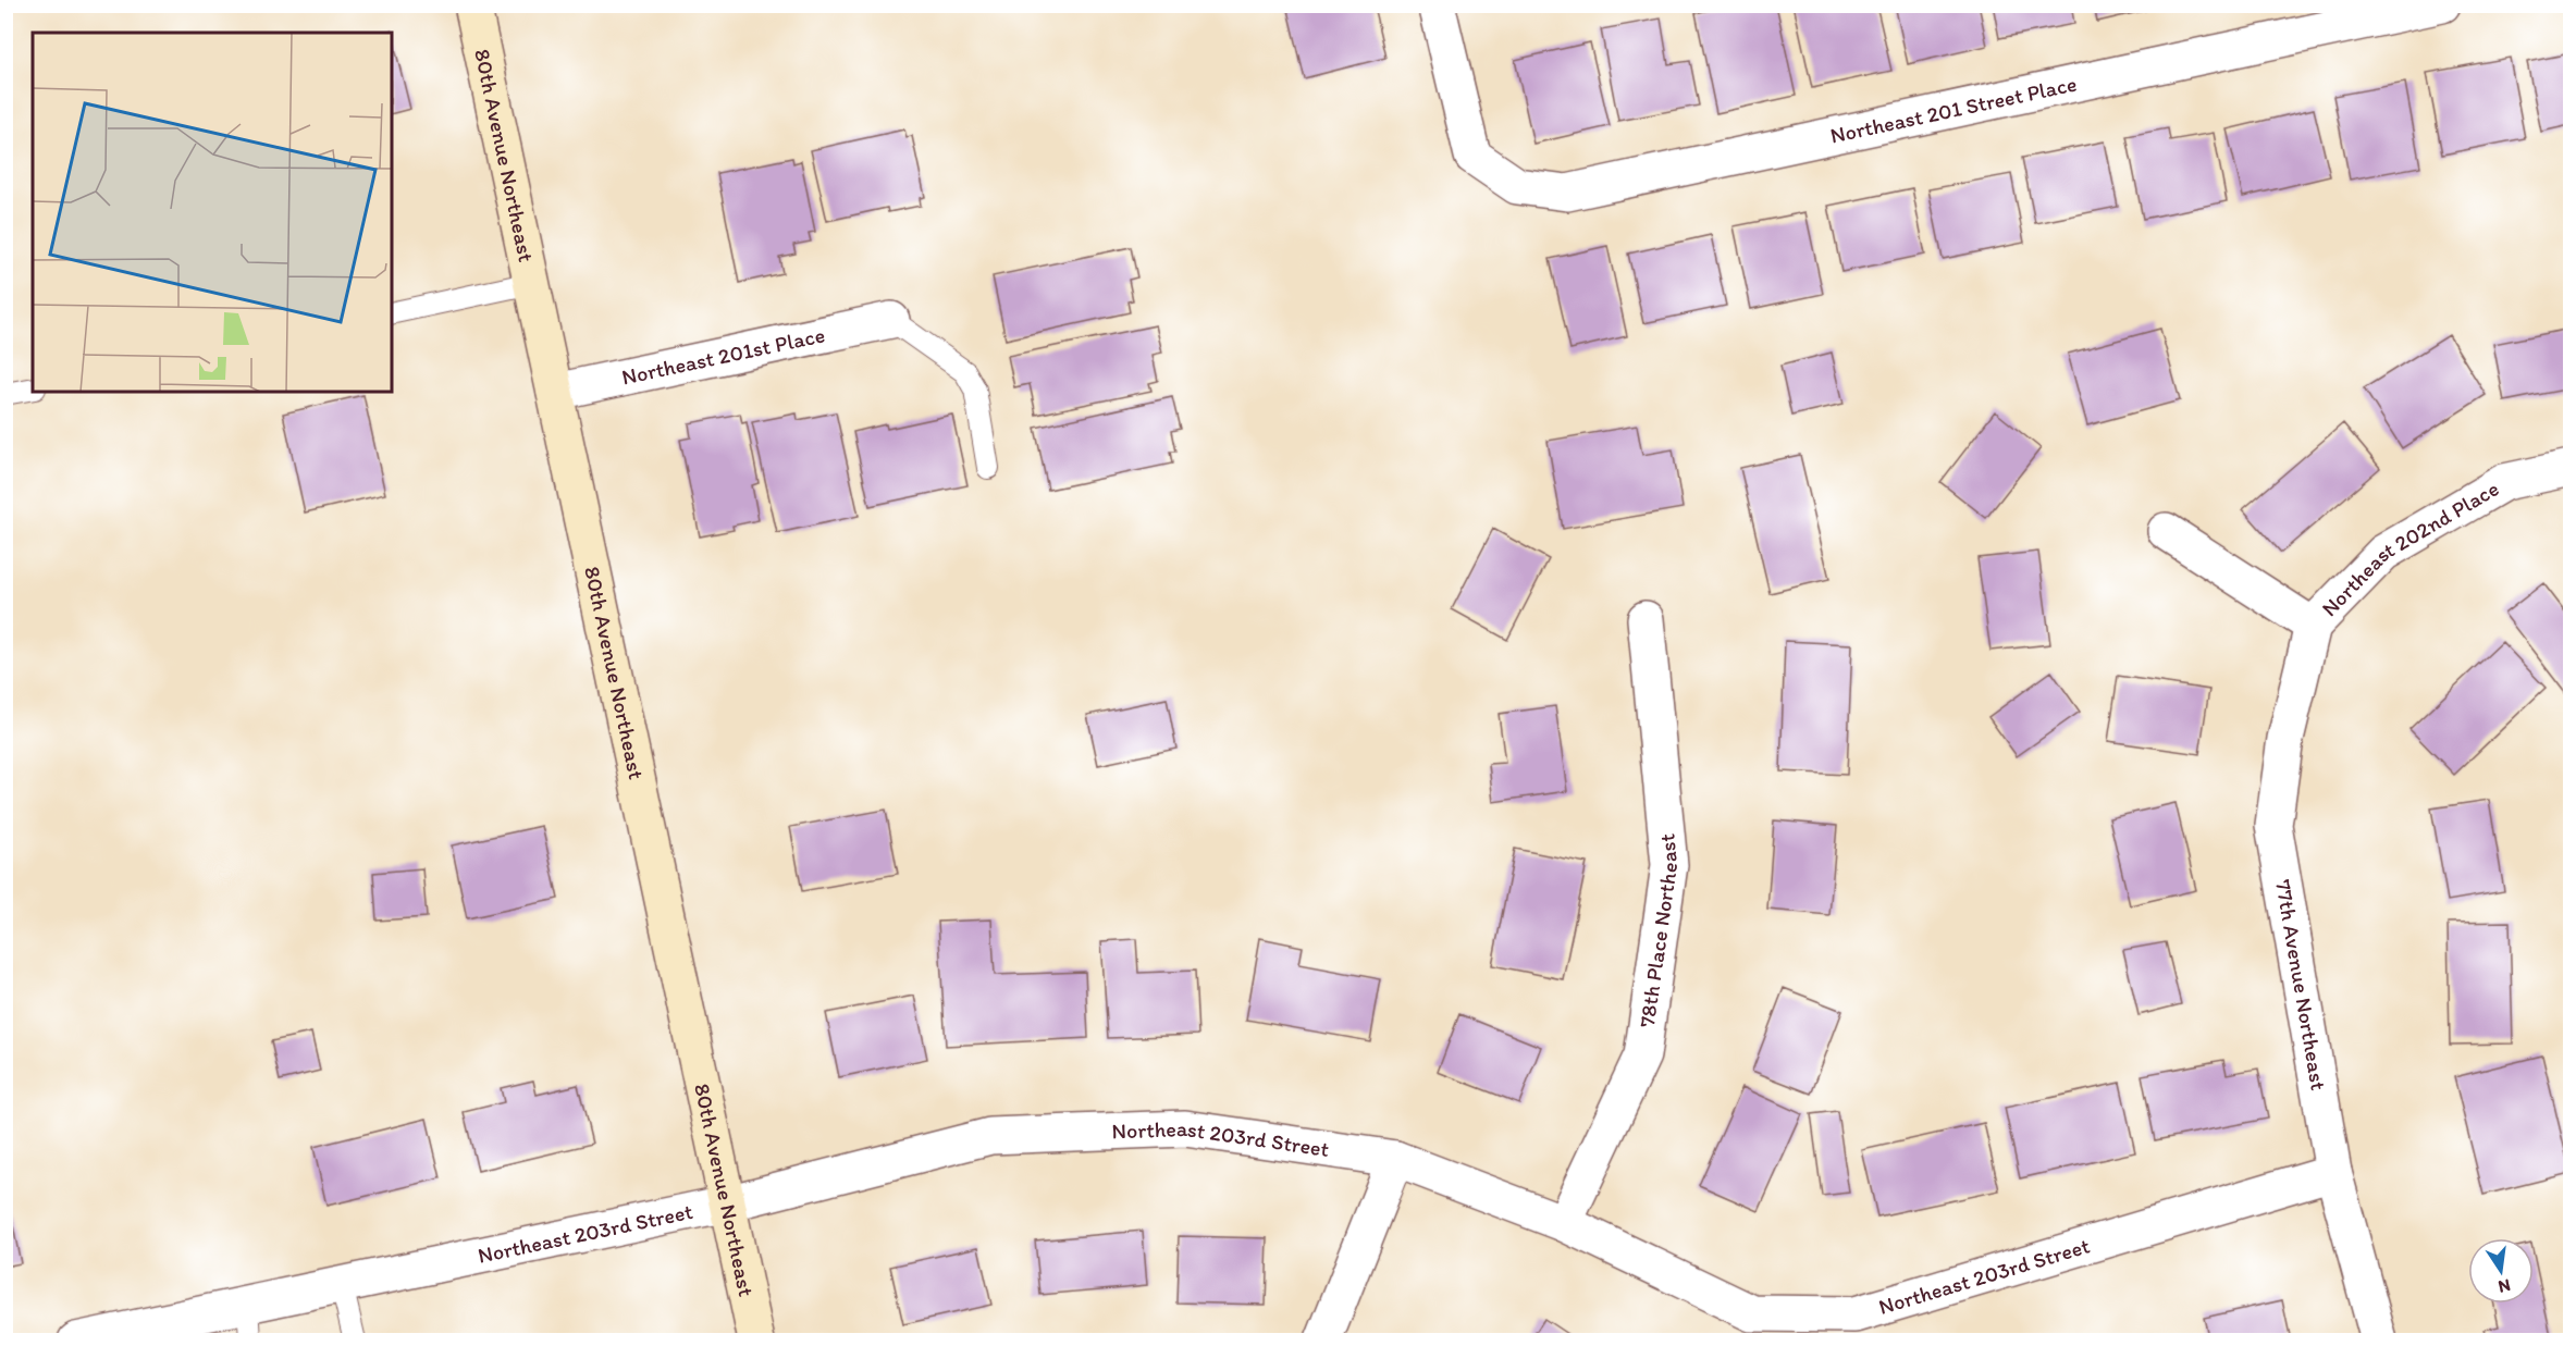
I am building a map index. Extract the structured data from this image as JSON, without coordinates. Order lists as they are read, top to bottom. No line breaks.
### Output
{"streets":{"main road":["80th Avenue Northeast"],"street":["Northeast 201 Street Place","Northeast 201st Place","Northeast 202nd Place","78th Place Northeast","77th Avenue Northeast","Northeast 203rd Street"]},"crossings":[["80th Avenue Northeast","Northeast 201st Place"],["80th Avenue Northeast","Northeast 203rd Street"],["Northeast 202nd Place","77th Avenue Northeast"],["78th Place Northeast","Northeast 203rd Street"],["77th Avenue Northeast","Northeast 203rd Street"]],"north":"bottom"}
